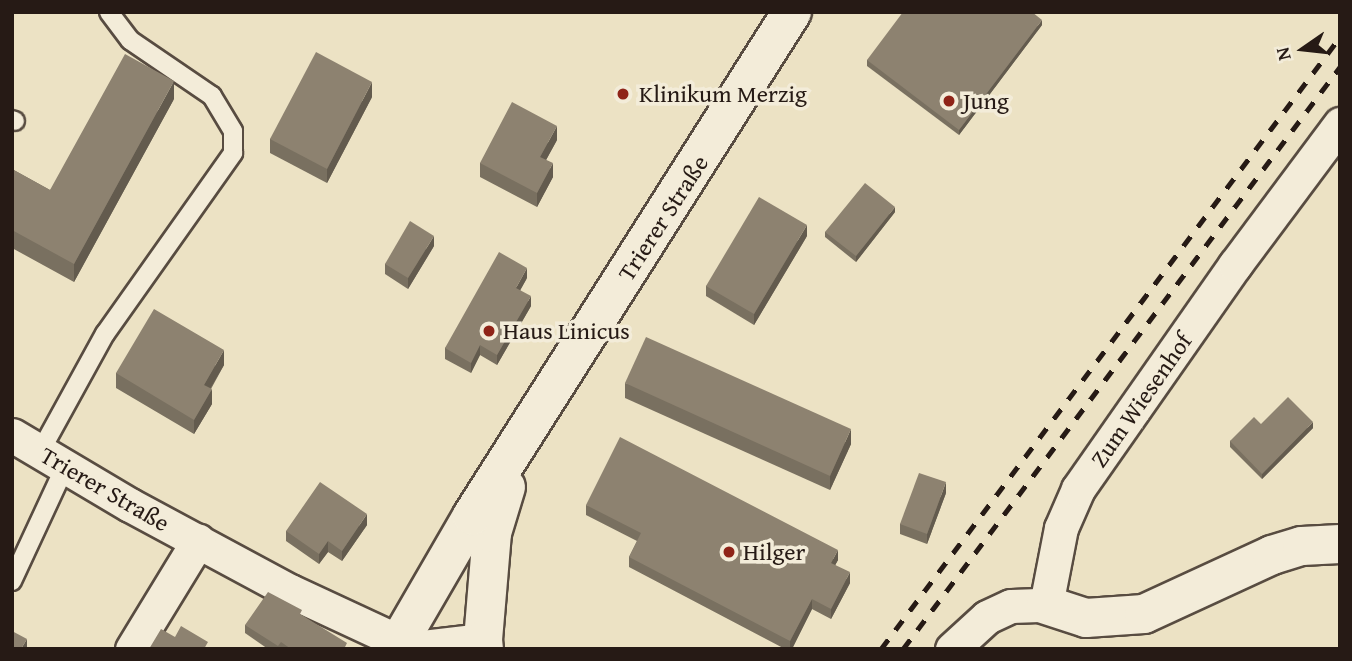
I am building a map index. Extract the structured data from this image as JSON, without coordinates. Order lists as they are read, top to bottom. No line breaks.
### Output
{"streets":{"street":["Trierer Straße","Zum Wiesenhof"]},"places":["Klinikum Merzig","Jung","Haus Linicus","Hilger"],"north":"left"}
